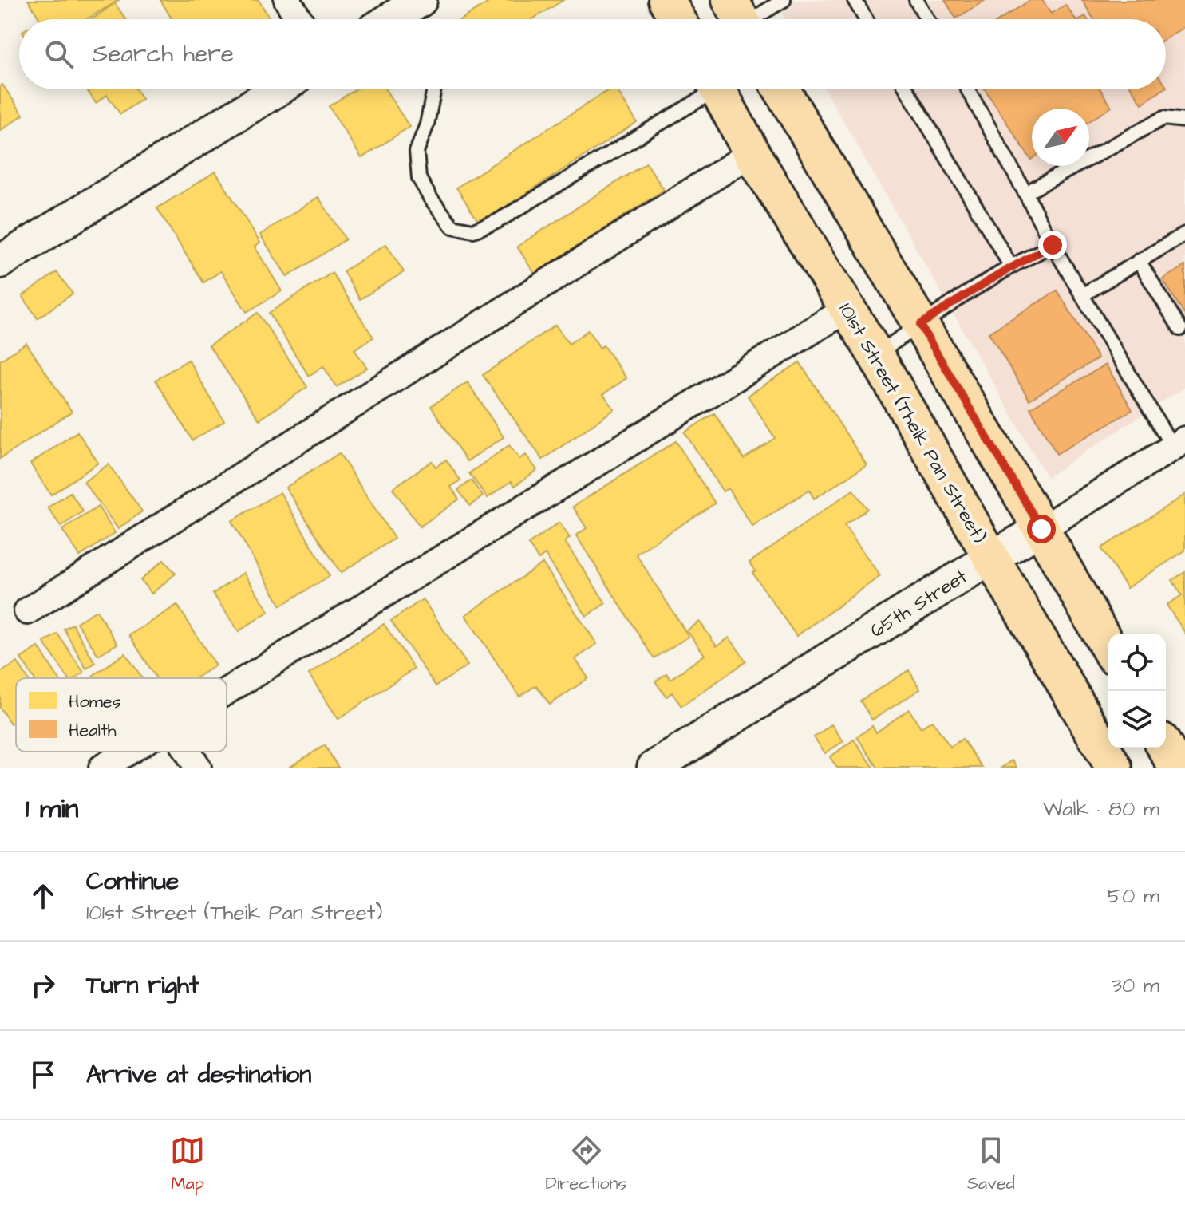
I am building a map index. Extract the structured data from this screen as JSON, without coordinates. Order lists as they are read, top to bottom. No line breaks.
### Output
{"streets":{"main road":["101st Street (Theik Pan Street)"],"street":["65th Street"]},"crossings":[["101st Street (Theik Pan Street)","65th Street"]],"legend":["Homes","Health"],"north":"top right","page":{"search":"Search here","heading":["1 min","Walk · 80 m"],"list":[["Continue","101st Street (Theik Pan Street)","50 m"],["Turn right","30 m"],"Arrive at destination"],"nav":["Map","Directions","Saved"]}}
